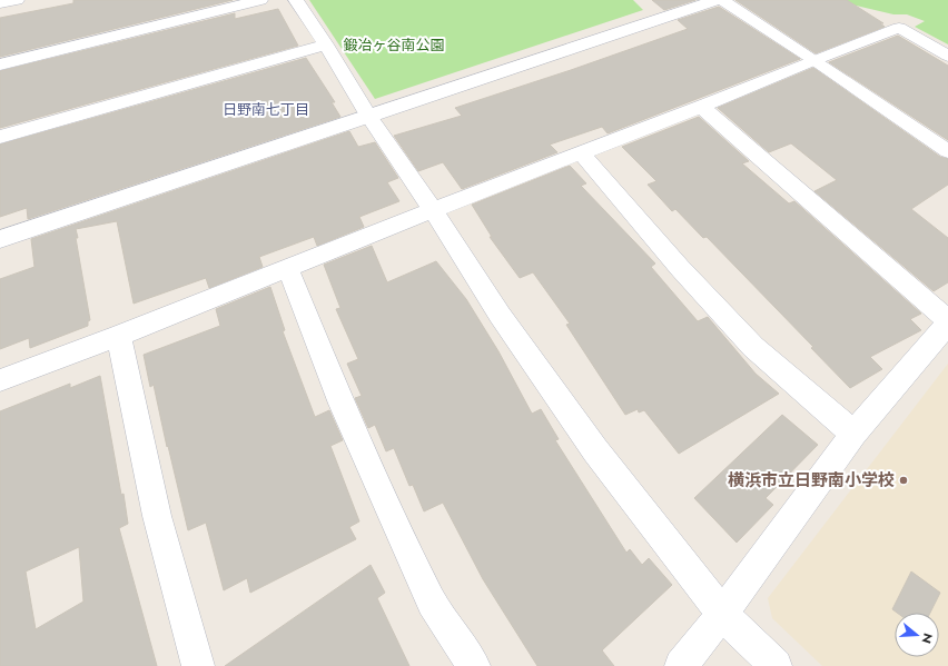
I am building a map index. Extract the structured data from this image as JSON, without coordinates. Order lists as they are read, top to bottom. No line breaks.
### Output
{"districts":["日野南七丁目"],"parks":["鍛冶ヶ谷南公園"],"places":["横浜市立日野南小学校"],"north":"right"}
